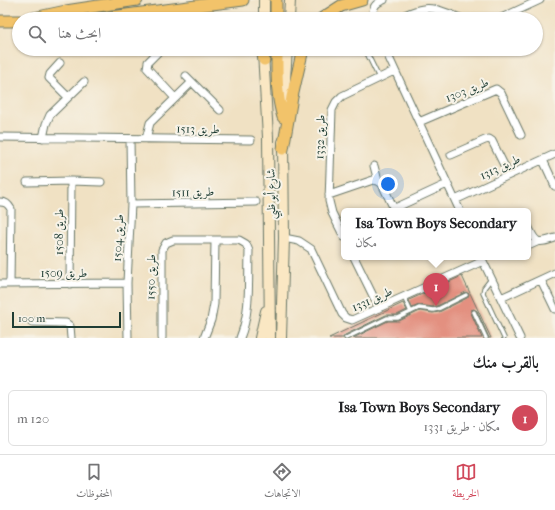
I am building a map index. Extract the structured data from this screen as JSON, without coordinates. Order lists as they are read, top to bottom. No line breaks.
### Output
{"streets":{"main road":["شارع أبو ظبي"],"street":["طريق 1303","طريق 1513","طريق 1332","طريق 1313","طريق 1511","طريق 1508","طريق 1504","طريق 1509","طريق 1550","طريق 1331"]},"crossings":[["طريق 1513","طريق 1504"],["طريق 1511","طريق 1504"],["شارع أبو ظبي","طريق 1331"],["طريق 1508","طريق 1509"],["طريق 1504","طريق 1509"]],"scale_bar":"100 m","page":{"search":"ابحث هنا","popup":["Isa Town Boys Secondary","مكان"],"pins":"1","scale":"100 m","heading":"بالقرب منك","list":[{"mark":"1","name":"Isa Town Boys Secondary","note":"مكان · طريق 1331","value":"120 m"}],"nav":["الخريطة","الاتجاهات","المحفوظات"]}}
